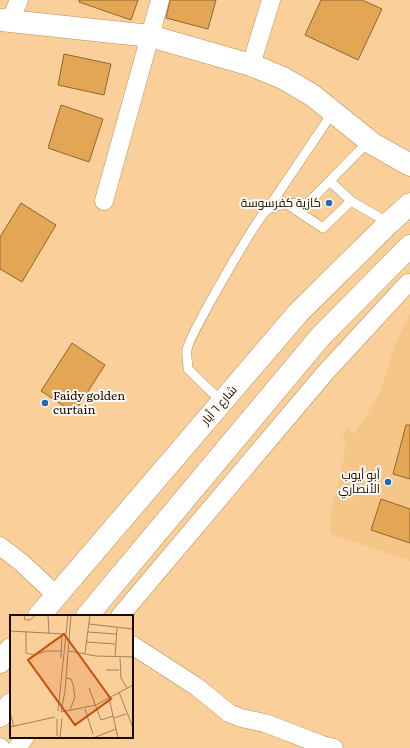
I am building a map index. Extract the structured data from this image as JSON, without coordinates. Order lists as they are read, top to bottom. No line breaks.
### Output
{"streets":{"main road":["شارع ٦ أيار"]},"places":["كازية كفرسوسة","Faidy golden curtain","أبو أيوب الأنصاري"]}
